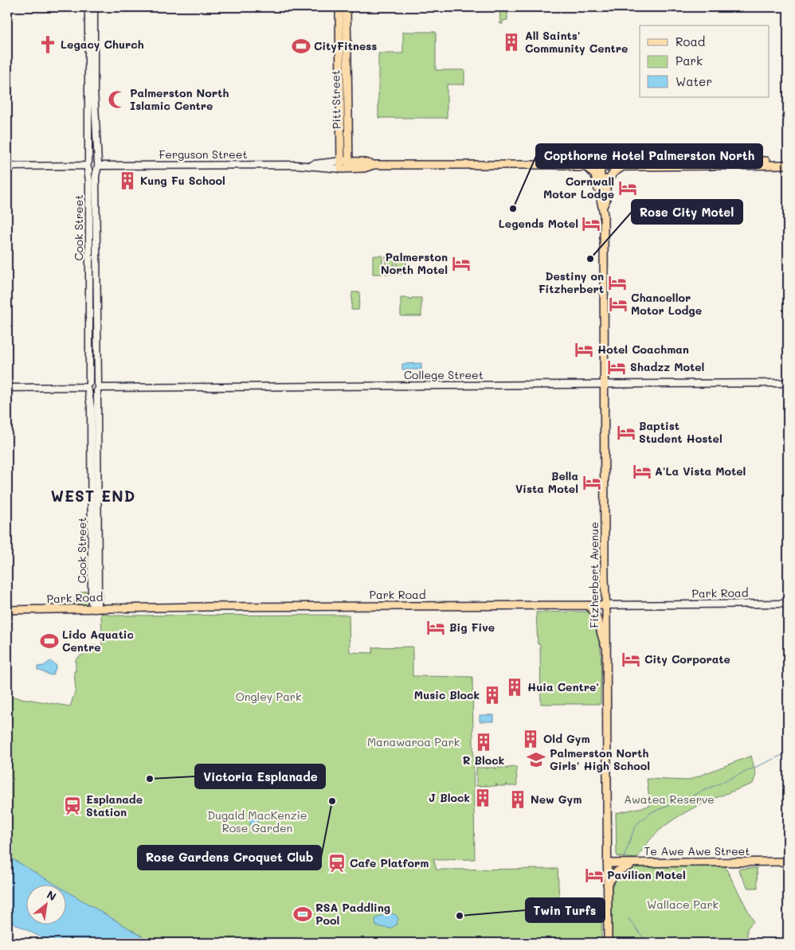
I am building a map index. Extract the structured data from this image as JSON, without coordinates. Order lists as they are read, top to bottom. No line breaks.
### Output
{"streets":{"main road":["Pitt Street","Ferguson Street","Fitzherbert Avenue","Park Road","Te Awe Awe Street"],"street":["Cook Street","College Street"]},"crossings":[["Pitt Street","Ferguson Street"],["Ferguson Street","Cook Street"],["Ferguson Street","Fitzherbert Avenue"],["Cook Street","College Street"],["Cook Street","Park Road"],["College Street","Fitzherbert Avenue"],["Fitzherbert Avenue","Park Road"],["Fitzherbert Avenue","Te Awe Awe Street"]],"districts":["WEST END"],"parks":["Ongley Park","Manawaroa Park","Awatea Reserve","Dugald MacKenzie Rose Garden","Wallace Park"],"places":{"building":["All Saints' Community Centre","Kung Fu School","Huia Centre'","Music Block","Old Gym","R Block","J Block","New Gym"],"church":["Legacy Church"],"sports":["CityFitness","Lido Aquatic Centre","RSA Paddling Pool"],"mosque":["Palmerston North Islamic Centre"],"hotel":["Cornwall Motor Lodge","Legends Motel","Palmerston North Motel","Destiny on Fitzherbert","Chancellor Motor Lodge","Hotel Coachman","Shadzz Motel","Baptist Student Hostel","A'La Vista Motel","Bella Vista Motel","Big Five","City Corporate","Pavilion Motel"],"other":["Copthorne Hotel Palmerston North","Rose City Motel","Victoria Esplanade","Rose Gardens Croquet Club","Twin Turfs"],"school or university":["Palmerston North Girls' High School"],"station":["Esplanade Station","Cafe Platform"]},"legend":["Road","Park","Water"],"north":"top right"}
